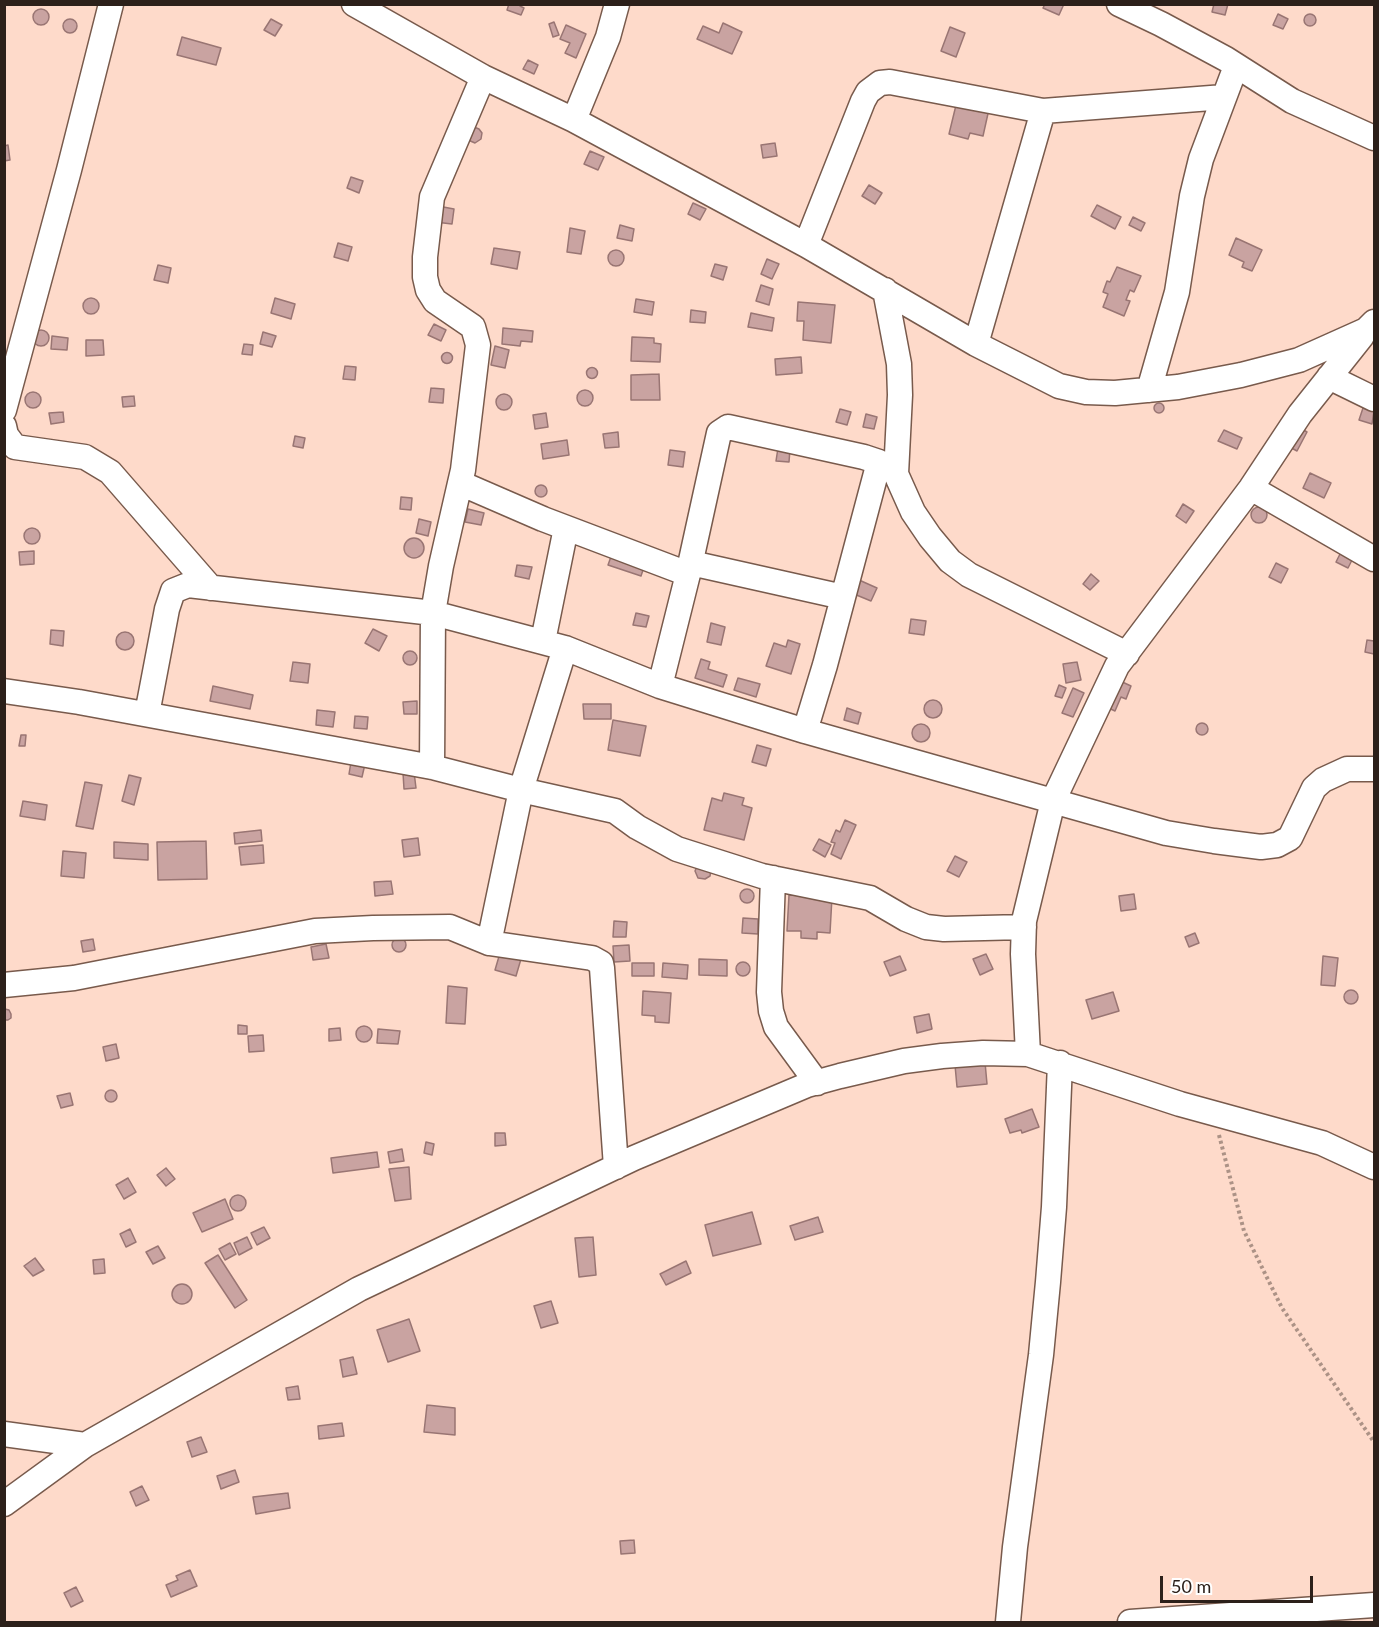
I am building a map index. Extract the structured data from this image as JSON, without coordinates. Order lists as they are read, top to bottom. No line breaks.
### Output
{"scale_bar":"50 m"}
